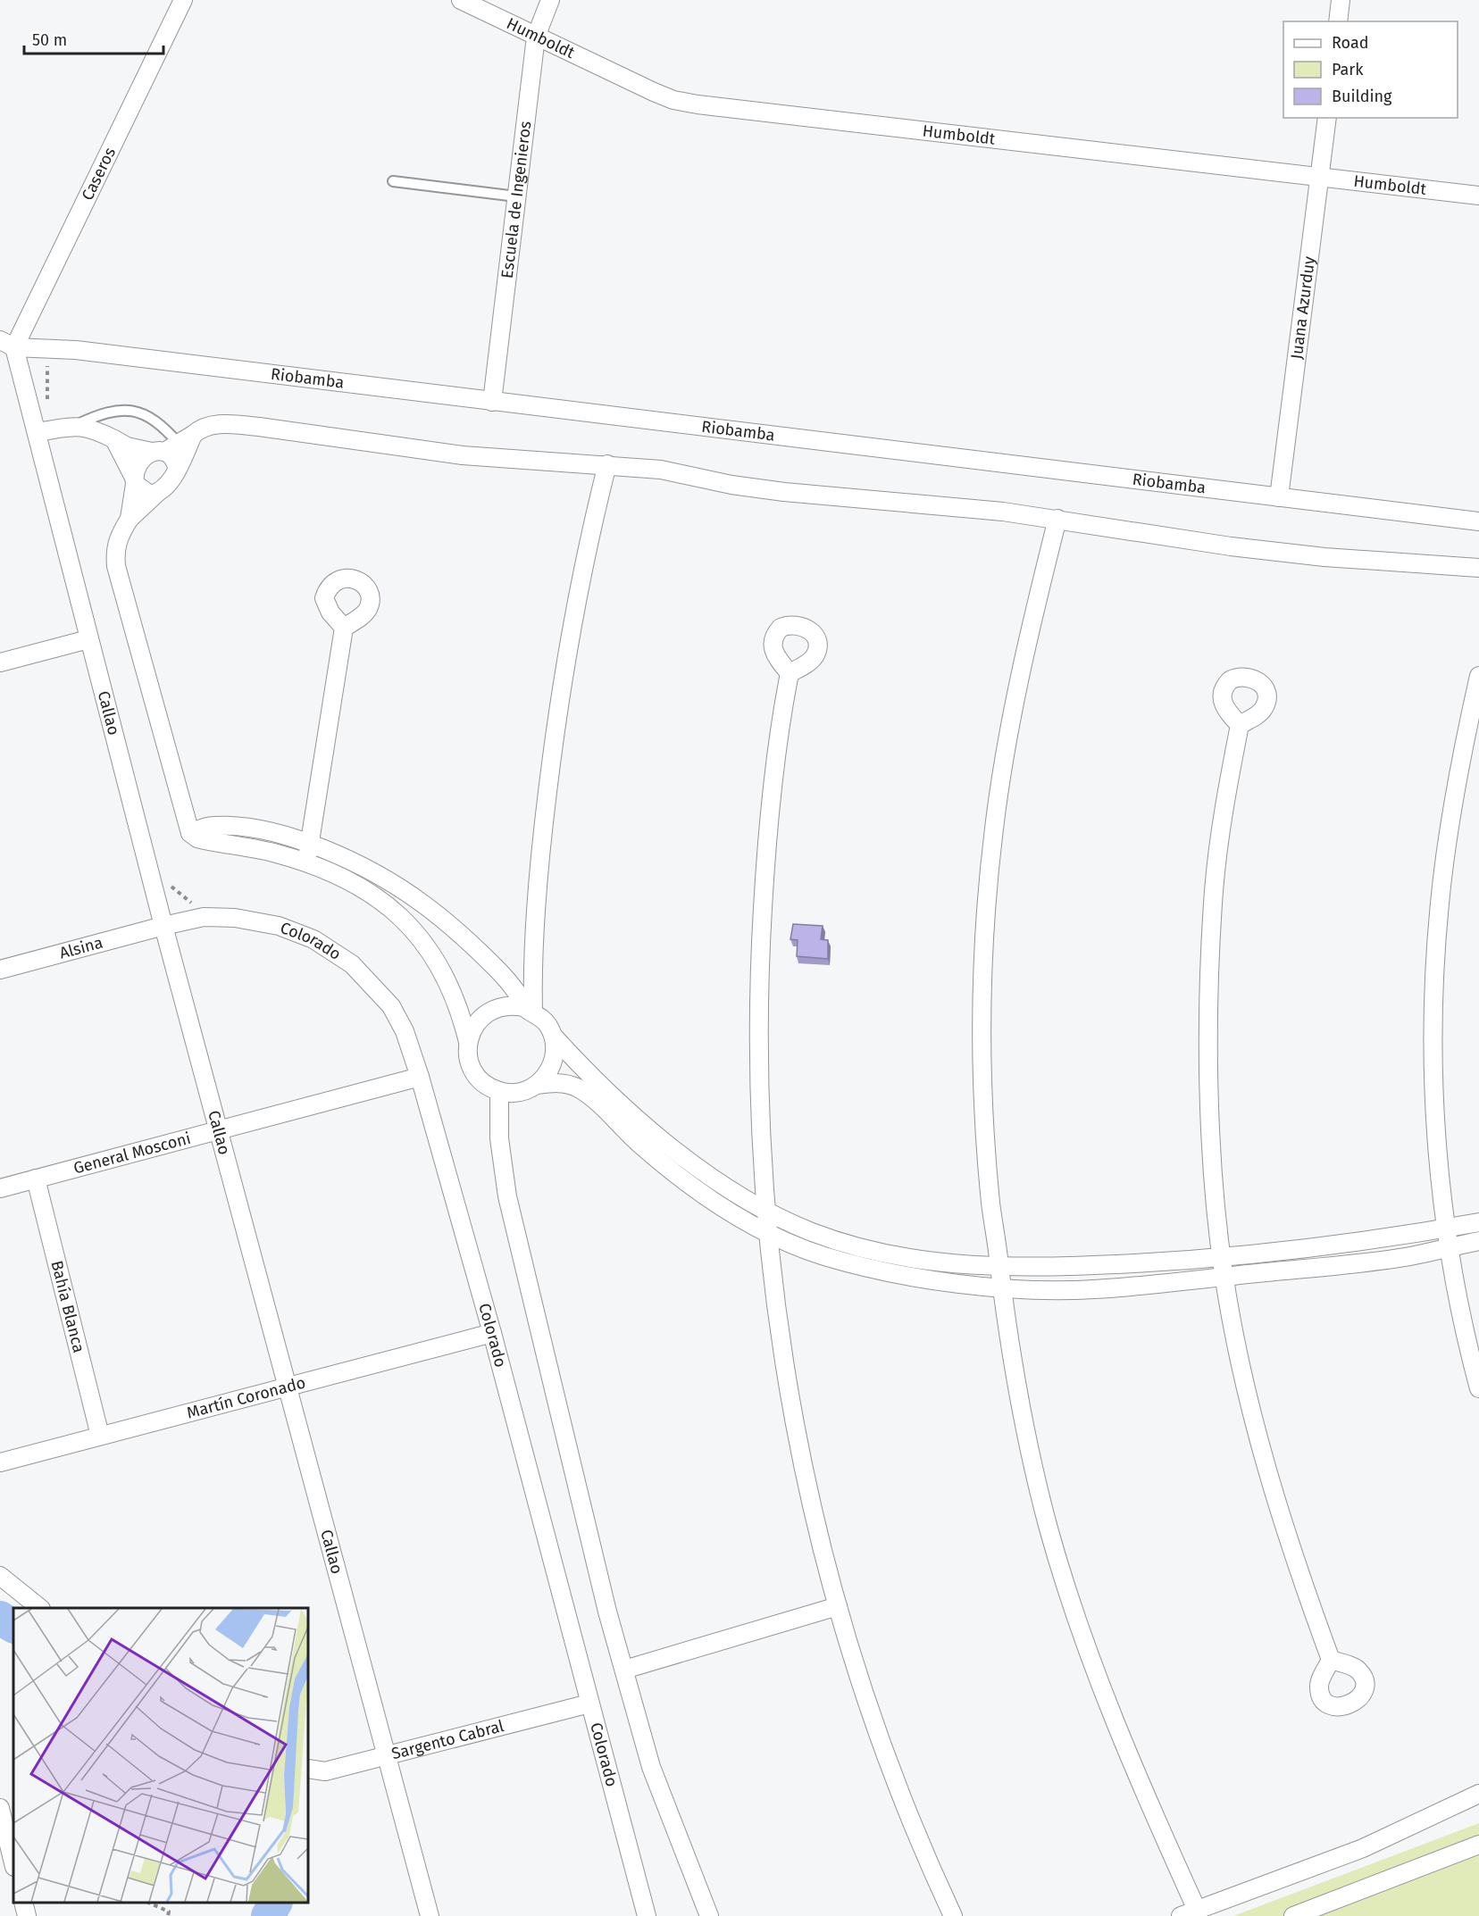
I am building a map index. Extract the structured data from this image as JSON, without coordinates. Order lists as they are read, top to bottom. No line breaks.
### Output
{"streets":{"street":["Humboldt","Caseros","Escuela de Ingenieros","Juana Azurduy","Riobamba","Callao","Colorado","Alsina","General Mosconi","Bahía Blanca","Martín Coronado","Sargento Cabral"]},"crossings":[["Humboldt","Escuela de Ingenieros"],["Humboldt","Juana Azurduy"],["Caseros","Riobamba"],["Caseros","Callao"],["Escuela de Ingenieros","Riobamba"],["Juana Azurduy","Riobamba"],["Riobamba","Callao"],["Callao","Colorado"],["Callao","Alsina"],["Callao","General Mosconi"],["Callao","Martín Coronado"],["Callao","Sargento Cabral"],["Colorado","Alsina"],["Colorado","General Mosconi"],["Colorado","Martín Coronado"],["Colorado","Sargento Cabral"],["General Mosconi","Bahía Blanca"],["Bahía Blanca","Martín Coronado"]],"legend":["Road","Park","Building"],"scale_bar":"50 m"}
